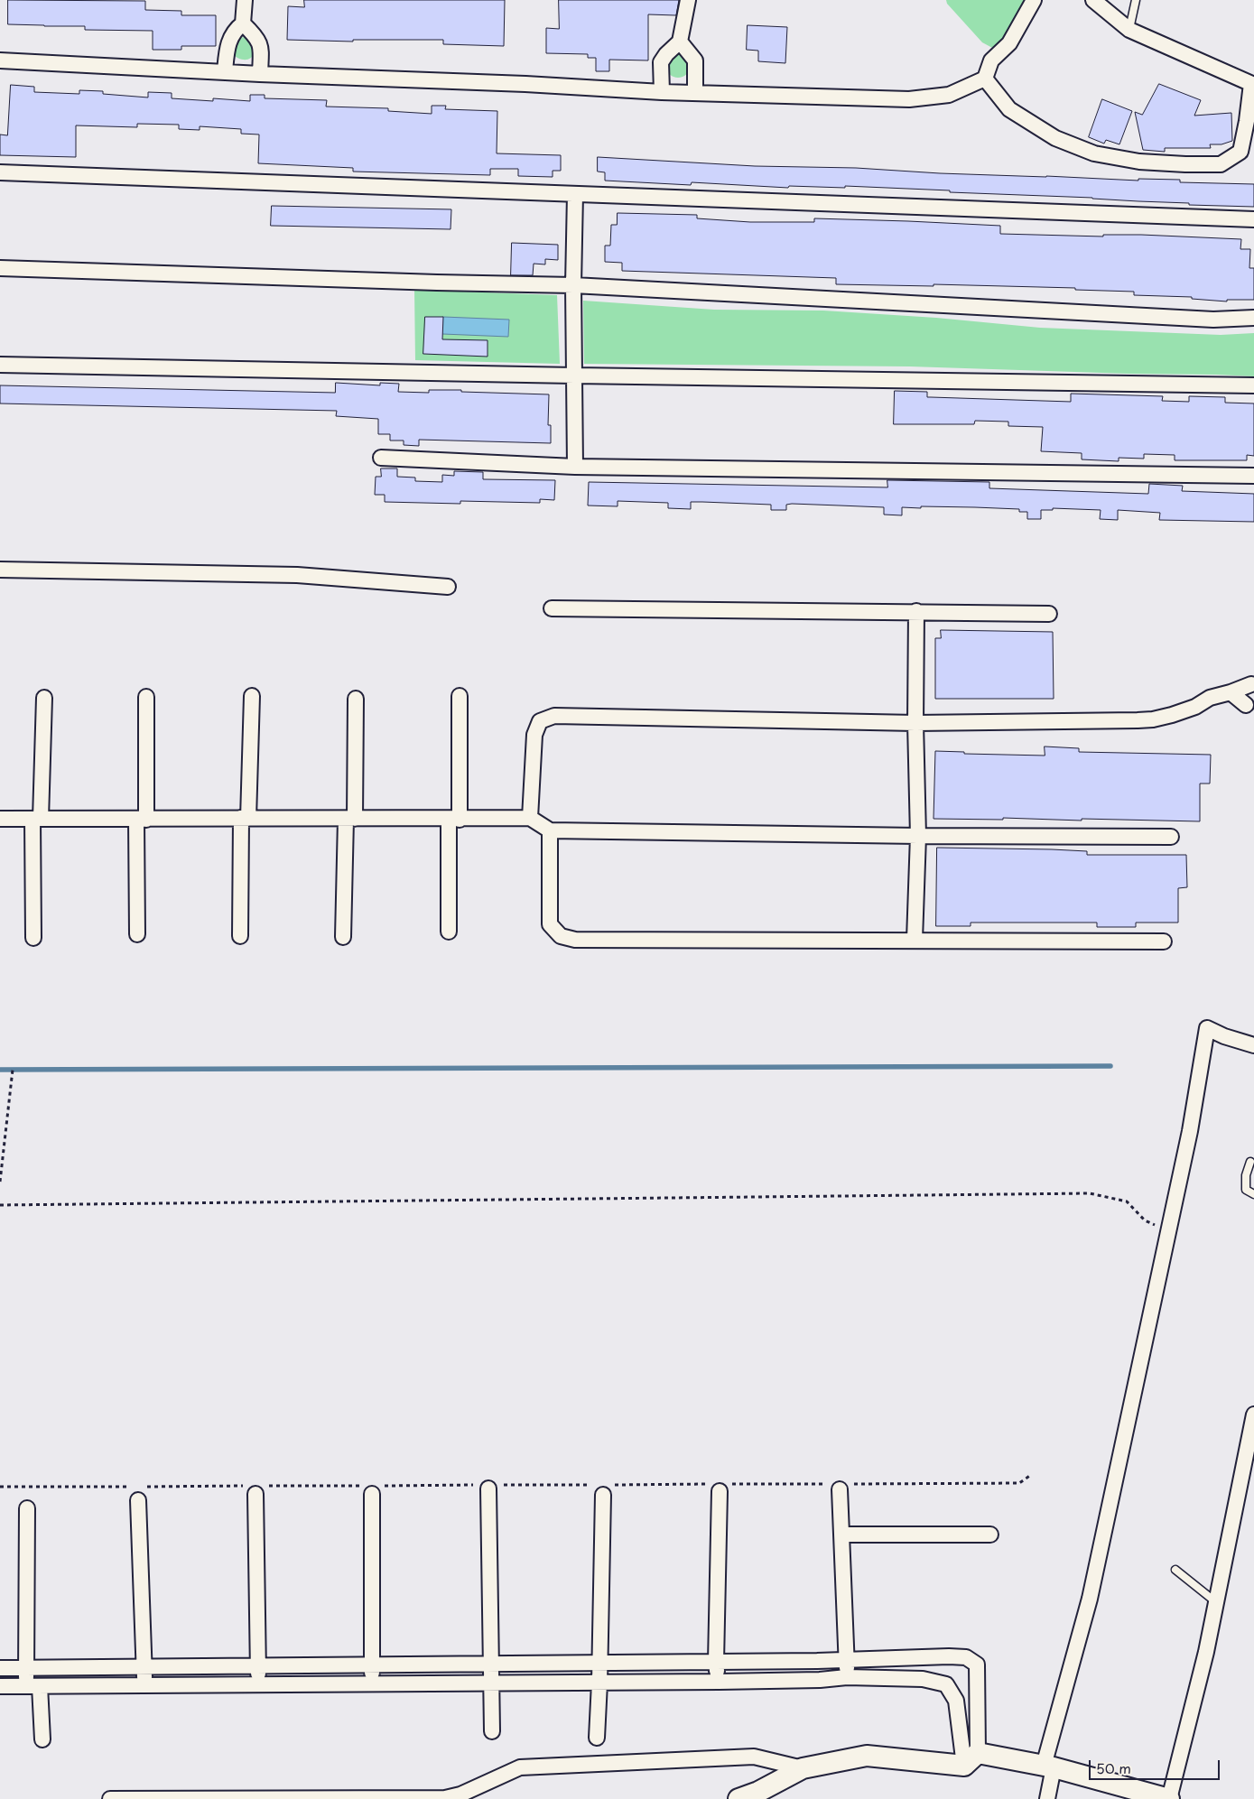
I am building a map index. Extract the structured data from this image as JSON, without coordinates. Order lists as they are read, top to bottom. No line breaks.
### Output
{"scale_bar":"50 m"}
